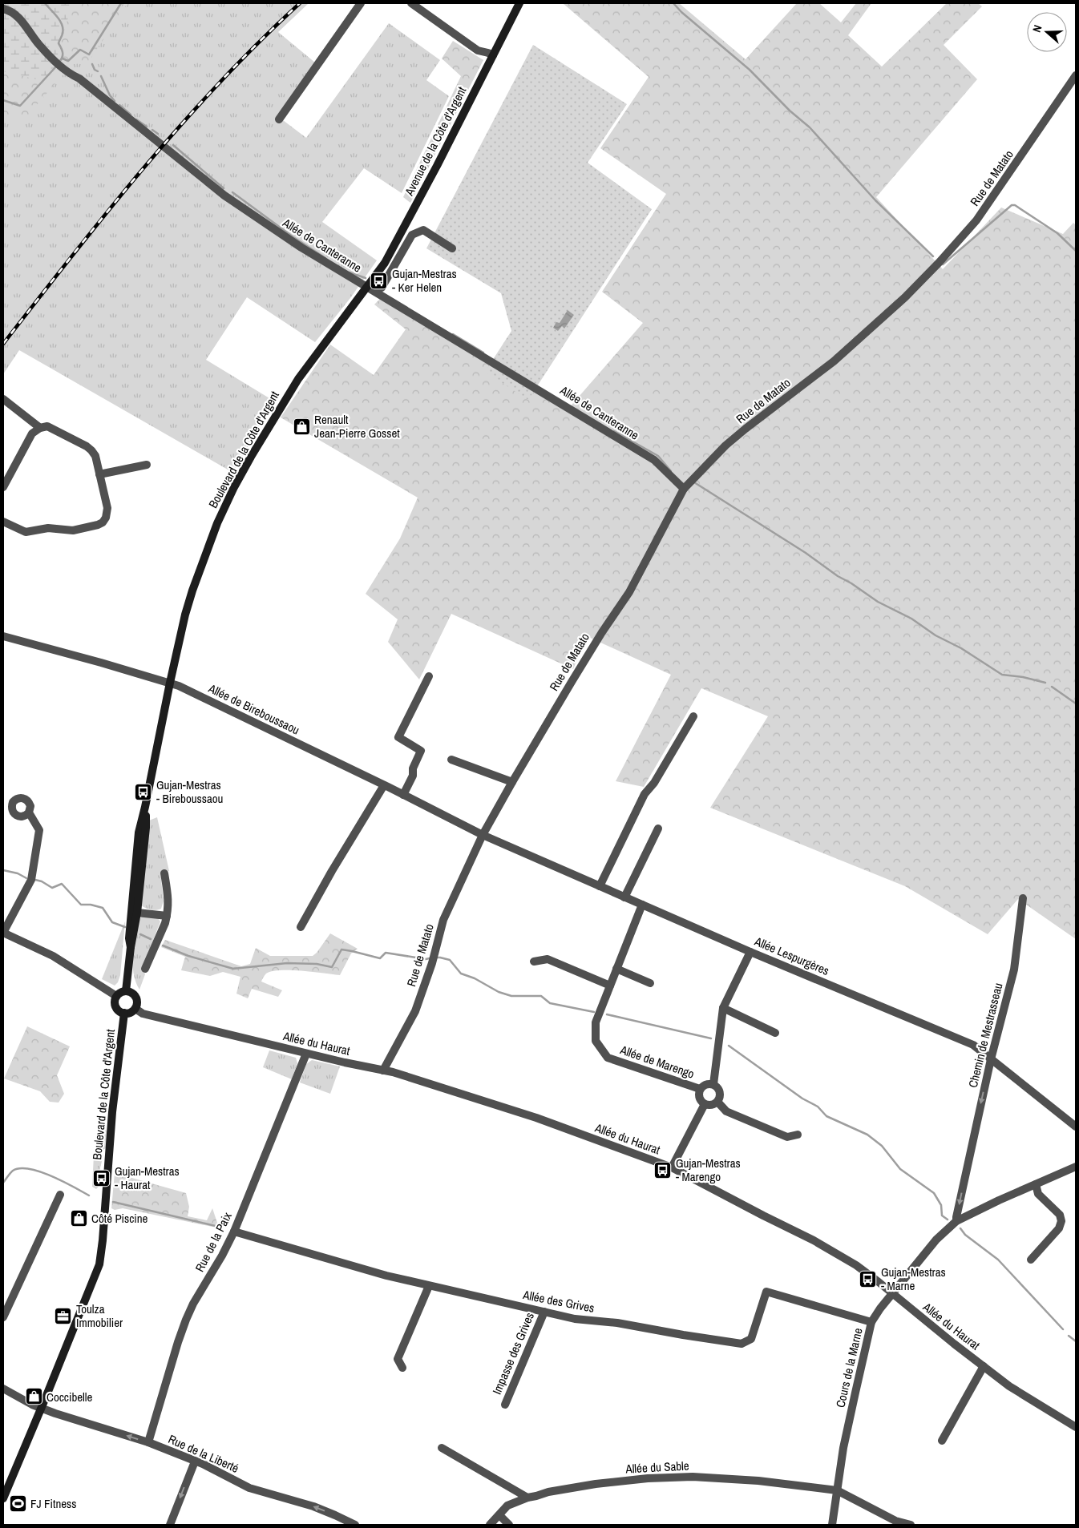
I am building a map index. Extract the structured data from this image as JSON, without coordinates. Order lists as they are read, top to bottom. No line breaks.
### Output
{"streets":{"main road":["Avenue de la Côte d'Argent","Boulevard de la Côte d'Argent"],"street":["Rue de Matato","Allée de Canteranne","Allée de Bireboussaou","Allée Lespurgères","Chemin de Mestrasseau","Allée du Haurat","Allée de Marengo","Rue de la Paix","Allée des Grives","Impasse des Grives","Cours de la Marne","Rue de la Liberté","Allée du Sable"]},"crossings":[["Avenue de la Côte d'Argent","Allée de Canteranne"],["Avenue de la Côte d'Argent","Boulevard de la Côte d'Argent"],["Rue de Matato","Allée de Canteranne"],["Rue de Matato","Allée de Bireboussaou"],["Rue de Matato","Allée Lespurgères"],["Rue de Matato","Allée du Haurat"],["Allée de Canteranne","Boulevard de la Côte d'Argent"],["Boulevard de la Côte d'Argent","Allée de Bireboussaou"],["Boulevard de la Côte d'Argent","Allée du Haurat"],["Boulevard de la Côte d'Argent","Rue de la Liberté"],["Allée de Bireboussaou","Allée Lespurgères"],["Allée Lespurgères","Chemin de Mestrasseau"],["Allée Lespurgères","Allée de Marengo"],["Chemin de Mestrasseau","Cours de la Marne"],["Allée du Haurat","Rue de la Paix"],["Allée du Haurat","Cours de la Marne"],["Rue de la Paix","Allée des Grives"],["Rue de la Paix","Rue de la Liberté"],["Allée des Grives","Impasse des Grives"],["Allée des Grives","Cours de la Marne"],["Cours de la Marne","Allée du Sable"]],"one_way":["Chemin de Mestrasseau","Rue de la Liberté"],"places":{"bus stop":["Gujan-Mestras - Ker Helen","Gujan-Mestras - Bireboussaou","Gujan-Mestras - Marengo","Gujan-Mestras - Haurat","Gujan-Mestras - Marne"],"shop":["Renault Jean-Pierre Gosset","Côté Piscine","Coccibelle"],"office":["Toulza Immobilier"],"sports":["FJ Fitness"]},"north":"left"}
